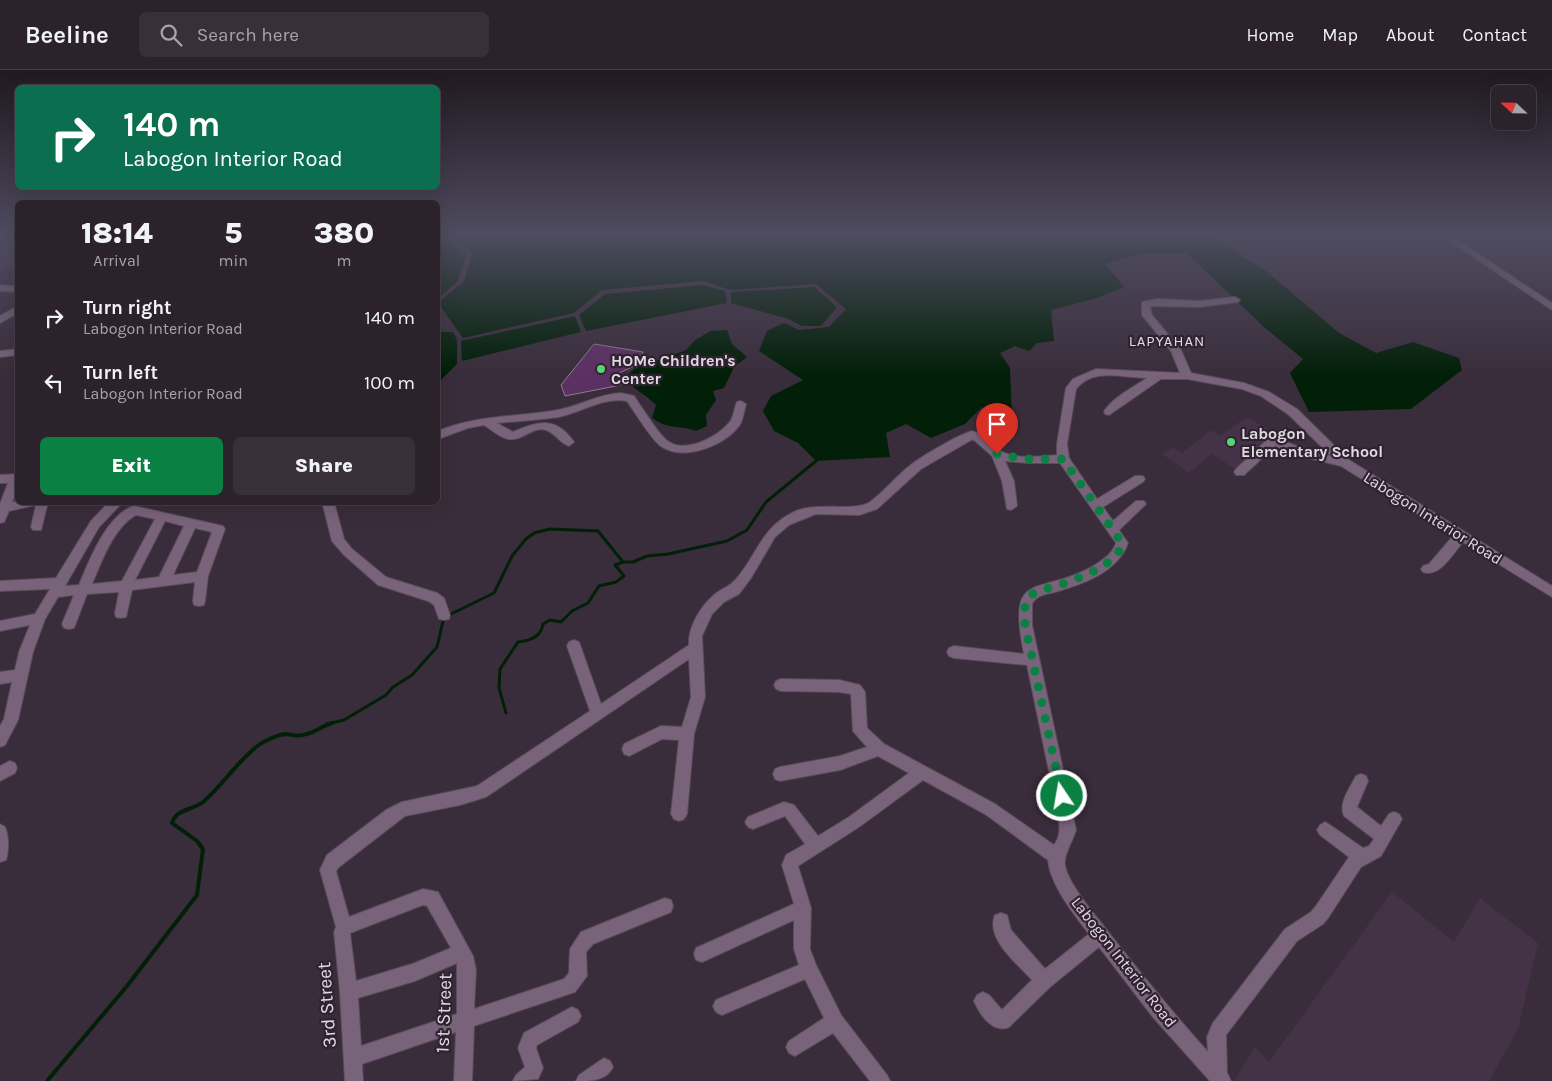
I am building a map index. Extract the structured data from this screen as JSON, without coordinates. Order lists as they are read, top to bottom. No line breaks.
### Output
{"streets":{"street":["Labogon Interior Road","3rd Street","1st Street"]},"crossings":[["3rd Street","1st Street"]],"districts":["LAPYAHAN"],"places":["HOMe Children's Center","Labogon Elementary School"],"north":"left","page":{"header":"Beeline","search":"Search here","nav":["Home","Map","About","Contact"],"turn":["140 m","Labogon Interior Road"],"eta":["18:14","Arrival","5","min","380","m"],"list":[{"name":"Turn right","note":"Labogon Interior Road","value":"140 m"},{"name":"Turn left","note":"Labogon Interior Road","value":"100 m"}],"buttons":["Exit","Share"]}}
